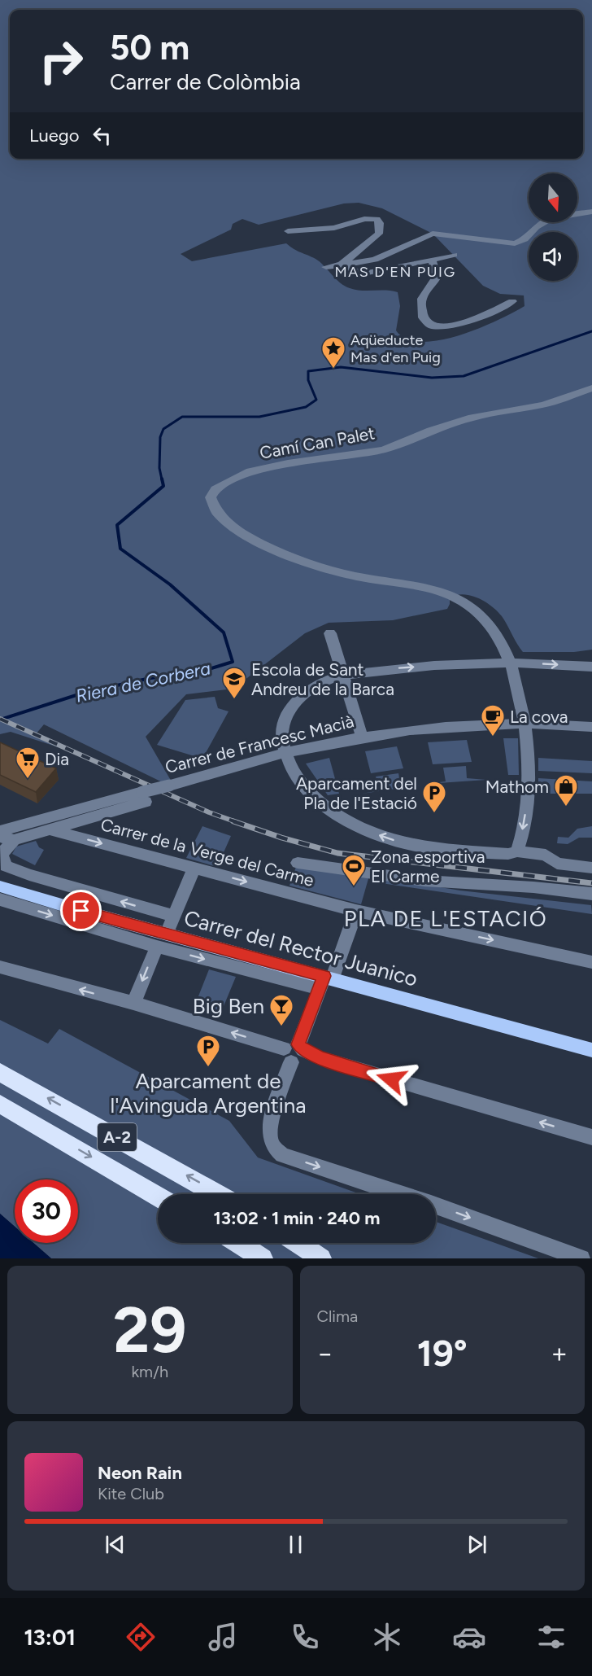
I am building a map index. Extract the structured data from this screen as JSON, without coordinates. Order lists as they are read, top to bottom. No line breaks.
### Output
{"streets":{"highway":["A-2"],"main road":["Carrer del Rector Juanico"],"street":["Camí Can Palet","Carrer de Francesc Macià","Carrer de la Verge del Carme"]},"crossings":[["Carrer de Francesc Macià","Carrer de la Verge del Carme"],["Carrer de Francesc Macià","Carrer del Rector Juanico"]],"districts":["MAS D'EN PUIG","PLA DE L'ESTACIÓ"],"water":["Riera de Corbera"],"places":{"place":["Aqüeducte Mas d'en Puig"],"school or university":["Escola de Sant Andreu de la Barca"],"cafe":["La cova"],"supermarket":["Dia"],"shop":["Mathom"],"parking":["Aparcament del Pla de l'Estació","Aparcament de l'Avinguda Argentina"],"sports":["Zona esportiva El Carme"],"bar":["Big Ben"]},"north":"bottom","page":{"turn":["50 m","Carrer de Colòmbia"],"then":"Luego","limit":"30","trip":"13:02 · 1 min · 240 m","tile":[["29","km/h"],"Clima"],"heat":["−","19°","+"],"song":["Neon Rain","Kite Club"],"tabs":"13:01"}}
